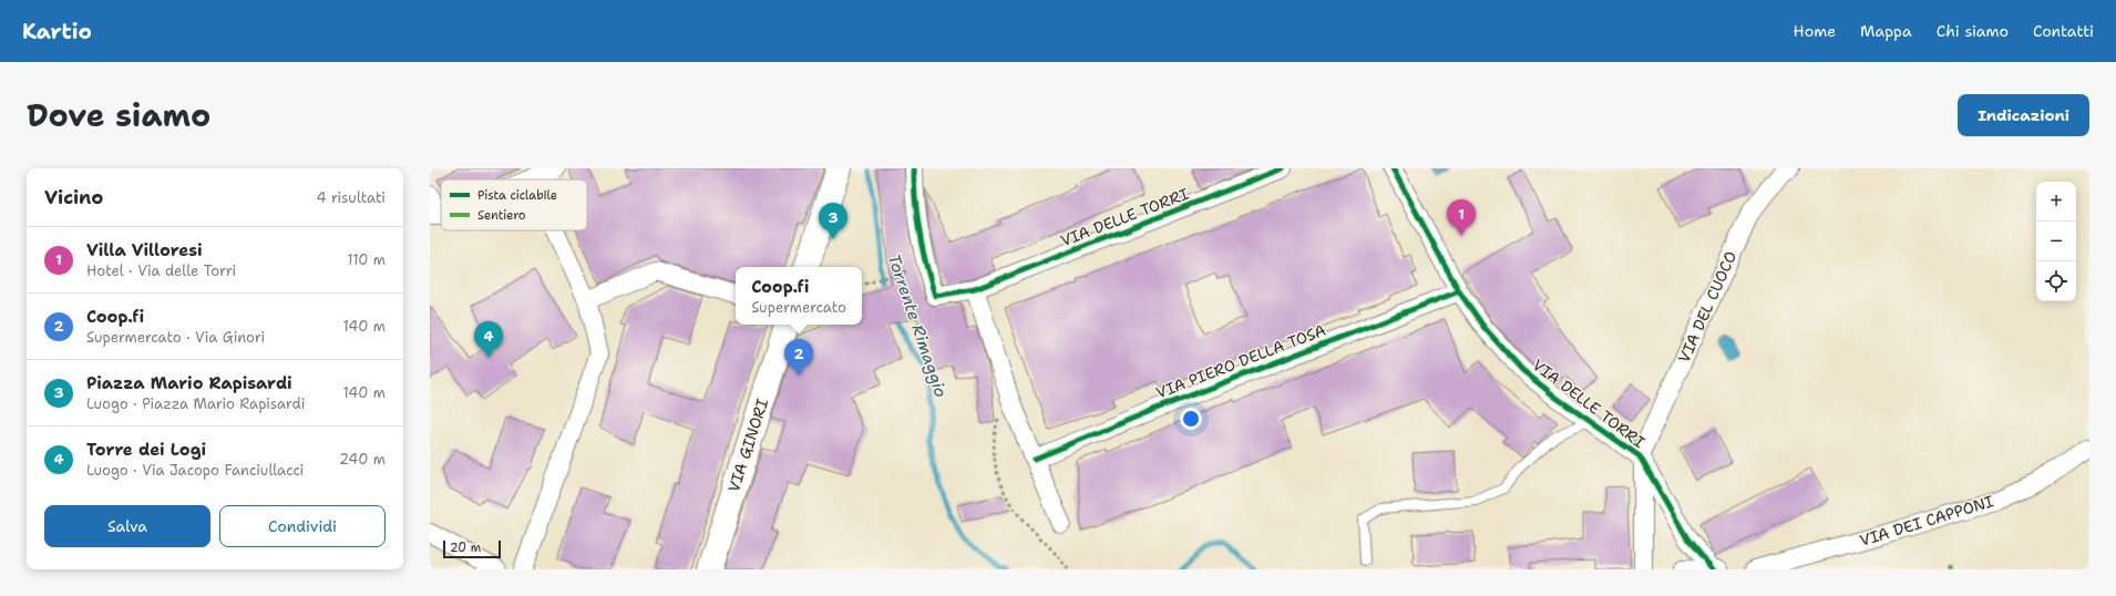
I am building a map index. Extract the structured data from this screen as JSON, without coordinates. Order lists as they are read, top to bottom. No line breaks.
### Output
{"streets":{"street":["VIA DELLE TORRI","VIA DEL CUOCO","VIA PIERO DELLA TOSA","VIA GINORI","VIA DEI CAPPONI"]},"crossings":[["VIA DELLE TORRI","VIA DEL CUOCO"],["VIA DELLE TORRI","VIA PIERO DELLA TOSA"]],"water":["Torrente Rimaggio"],"legend":["Pista ciclabile","Sentiero"],"scale_bar":"20 m","page":{"header":"Kartio","nav":["Home","Mappa","Chi siamo","Contatti"],"title":"Dove siamo","buttons":["Indicazioni",["Salva","Condividi"]],"heading":["Vicino","4 risultati"],"map_buttons":["+","−"],"pins":["1","3","4","2"],"list":[{"mark":"1","name":"Villa Villoresi","note":"Hotel · Via delle Torri","value":"110 m"},{"mark":"2","name":"Coop.fi","note":"Supermercato · Via Ginori","value":"140 m"},{"mark":"3","name":"Piazza Mario Rapisardi","note":"Luogo · Piazza Mario Rapisardi","value":"140 m"},{"mark":"4","name":"Torre dei Logi","note":"Luogo · Via Jacopo Fanciullacci","value":"240 m"}],"popup":["Coop.fi","Supermercato"],"scale":"20 m"}}
